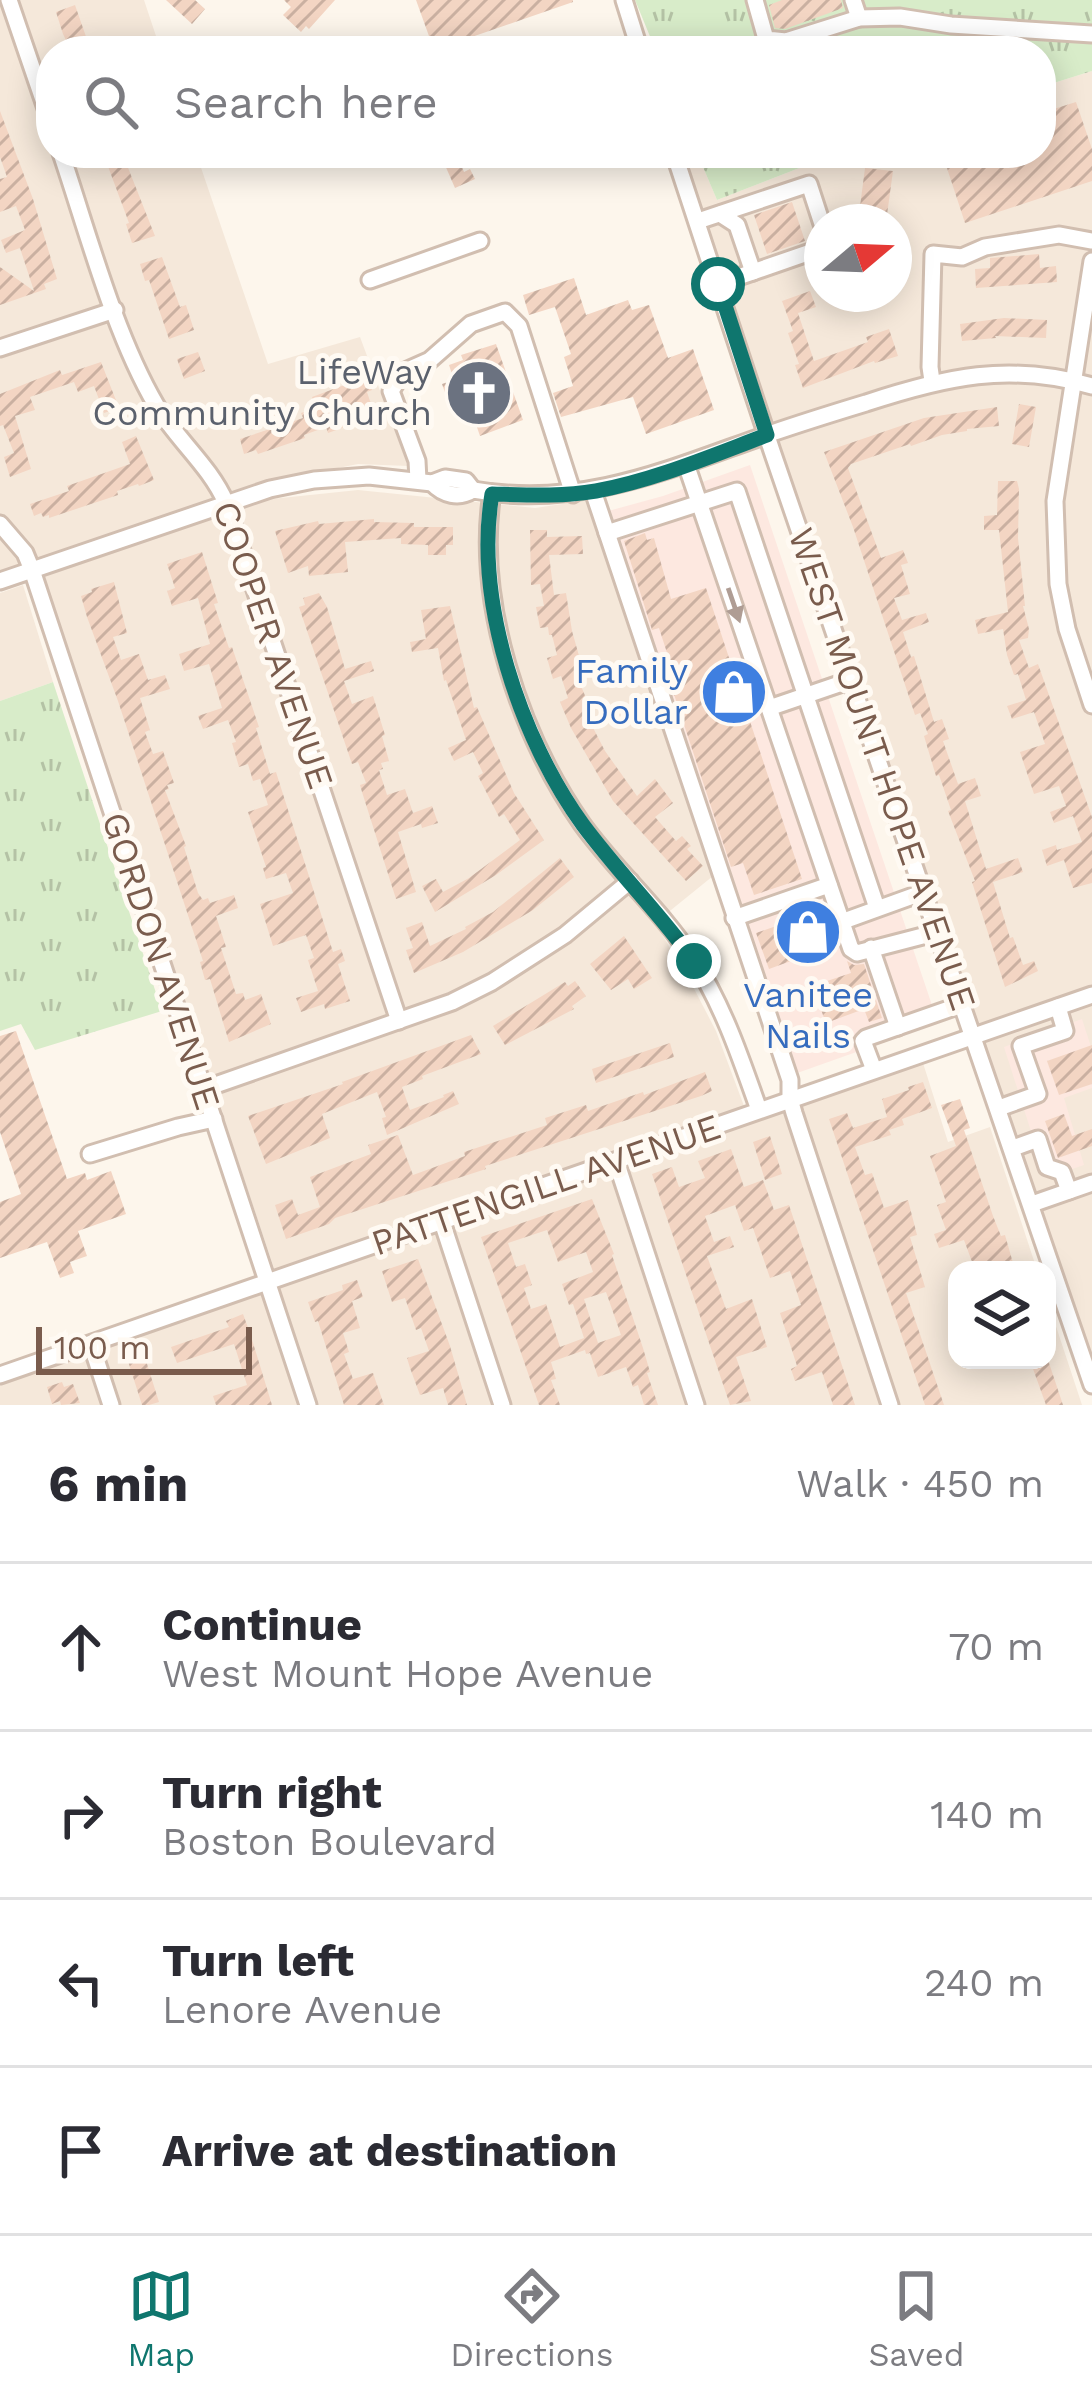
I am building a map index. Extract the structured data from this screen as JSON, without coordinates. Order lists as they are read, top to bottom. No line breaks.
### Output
{"streets":{"street":["COOPER AVENUE","WEST MOUNT HOPE AVENUE","GORDON AVENUE","PATTENGILL AVENUE"]},"crossings":[["WEST MOUNT HOPE AVENUE","PATTENGILL AVENUE"],["GORDON AVENUE","PATTENGILL AVENUE"]],"places":{"church":["LifeWay Community Church"],"shop":["Family Dollar","Vanitee Nails"]},"scale_bar":"100 m","north":"right","page":{"search":"Search here","scale":"100 m","heading":["6 min","Walk · 450 m"],"list":[["Continue","West Mount Hope Avenue","70 m"],["Turn right","Boston Boulevard","140 m"],["Turn left","Lenore Avenue","240 m"],"Arrive at destination"],"nav":["Map","Directions","Saved"]}}
